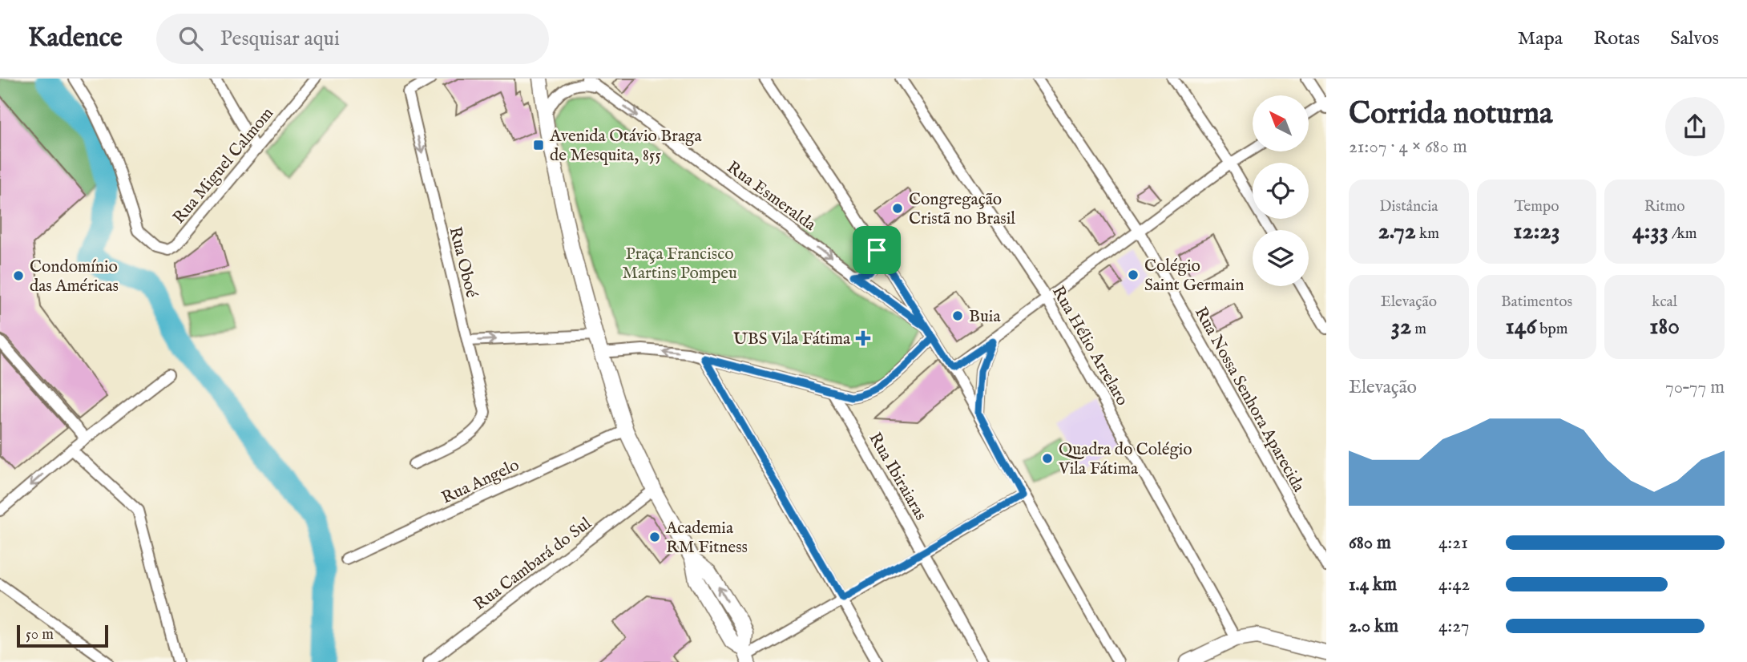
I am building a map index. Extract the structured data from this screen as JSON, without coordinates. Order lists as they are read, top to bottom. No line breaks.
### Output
{"streets":{"street":["Rua Miguel Calmom","Rua Esmeralda","Rua Oboé","Rua Hélio Arrelaro","Rua Nossa Senhora Aparecida","Rua Ibiraiaras","Rua Angelo","Rua Cambará do Sul"]},"one_way":["Rua Oboé"],"parks":["Praça Francisco Martins Pompeu"],"places":{"transit":["Avenida Otávio Braga de Mesquita, 855"],"other":["Congregação Cristã no Brasil","Colégio Saint Germain","Condomínio das Américas","Buia","Quadra do Colégio Vila Fátima","Academia RM Fitness"],"health":["UBS Vila Fátima"]},"scale_bar":"50 m","north":"top left","page":{"header":"Kadence","search":"Pesquisar aqui","nav":["Mapa","Rotas","Salvos"],"heading":["Corrida noturna","21:07 · 4 × 680 m"],"stats":[["Distância","2.72 km"],["Tempo","12:23"],["Ritmo","4:33 /km"],["Elevação","32 m"],["Batimentos","146 bpm"],["kcal","180"]],"chart":["Elevação","70–77 m"],"list":[{"name":"680 m","note":"4:21"},{"name":"1.4 km","note":"4:42"},{"name":"2.0 km","note":"4:27"}],"scale":"50 m"}}
